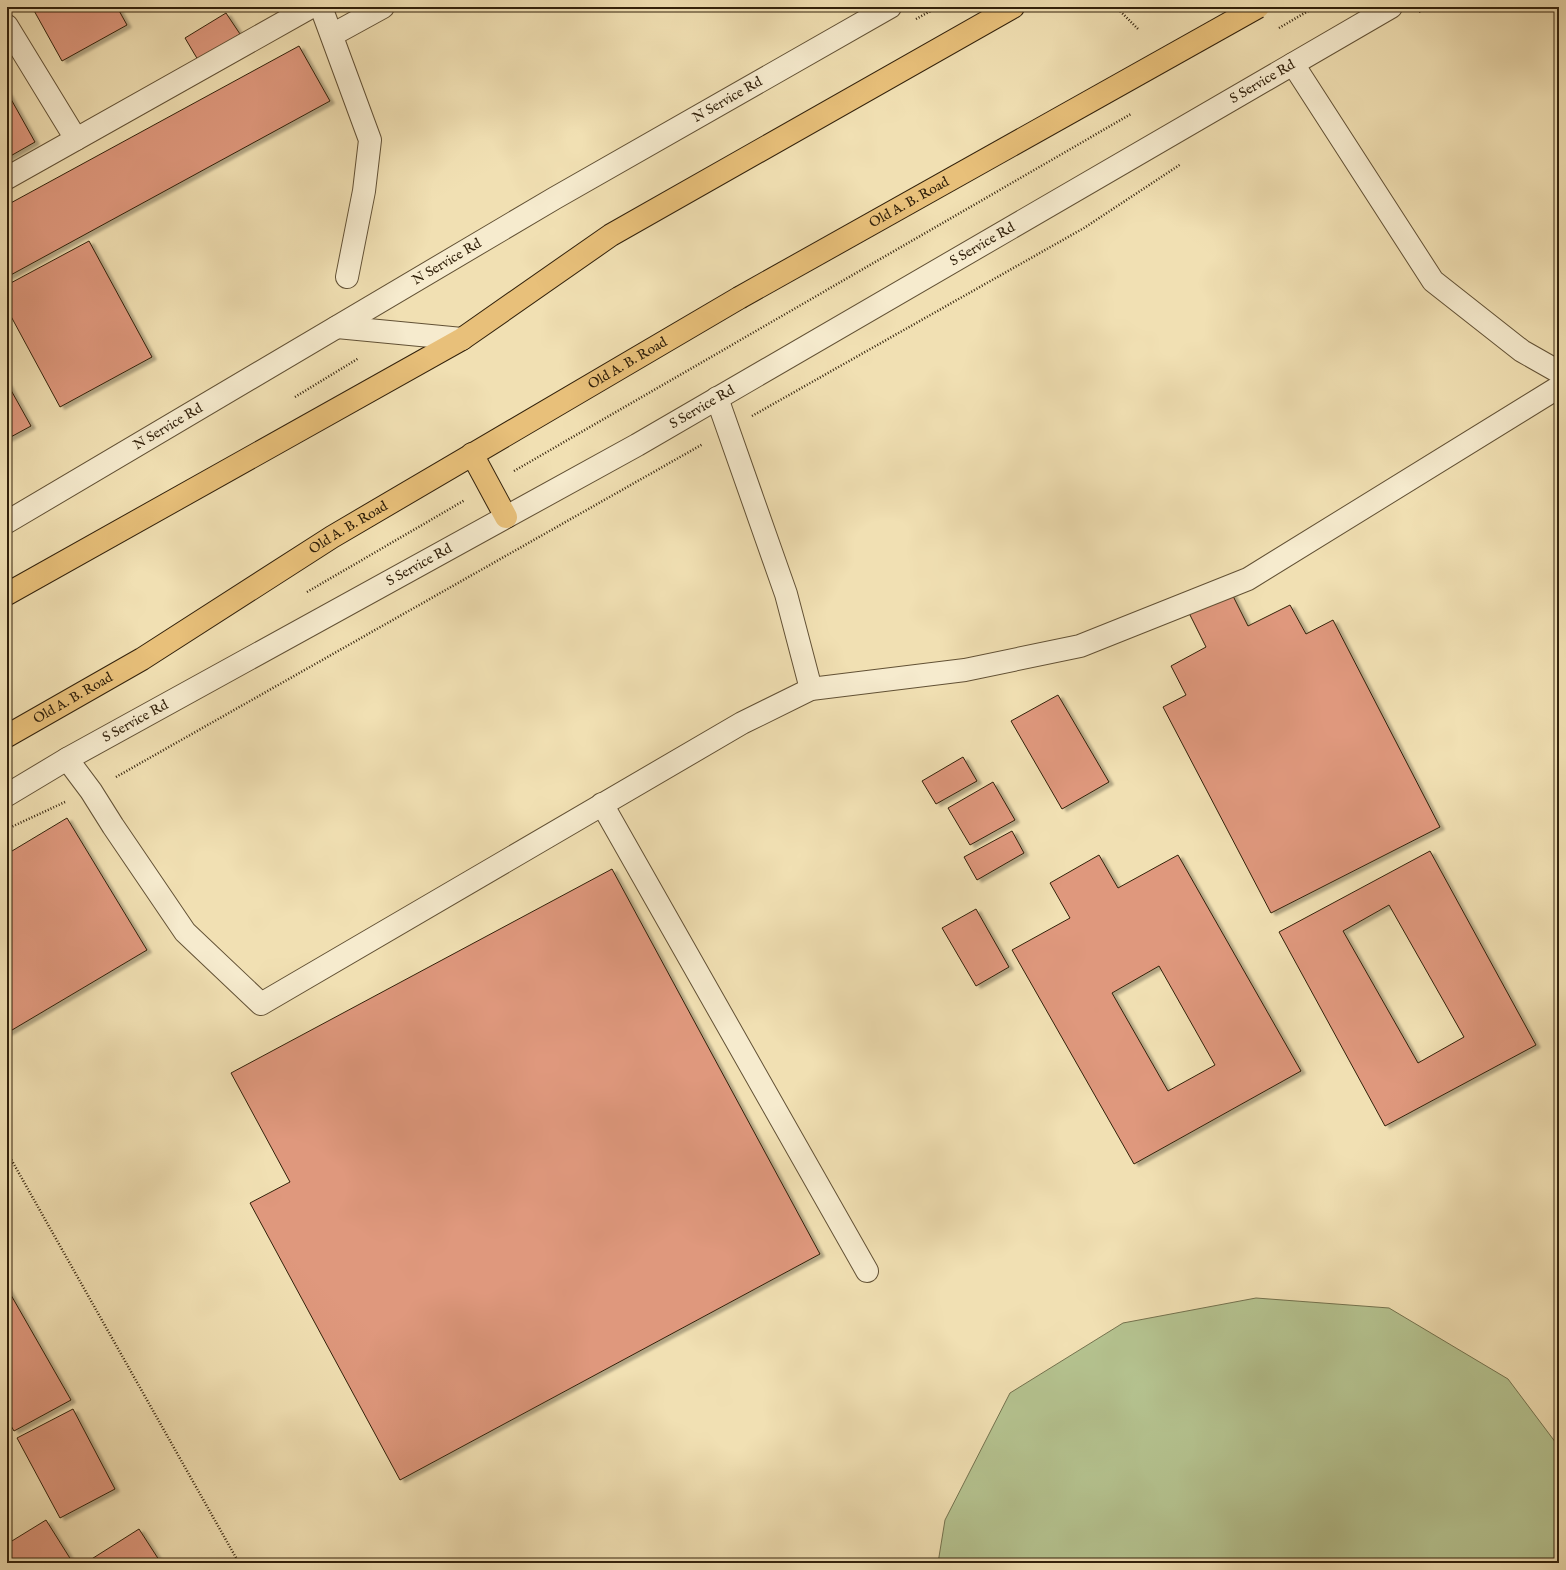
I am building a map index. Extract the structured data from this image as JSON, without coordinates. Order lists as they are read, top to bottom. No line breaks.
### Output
{"streets":{"main road":["Old A. B. Road"],"street":["S Service Rd","N Service Rd"]}}
